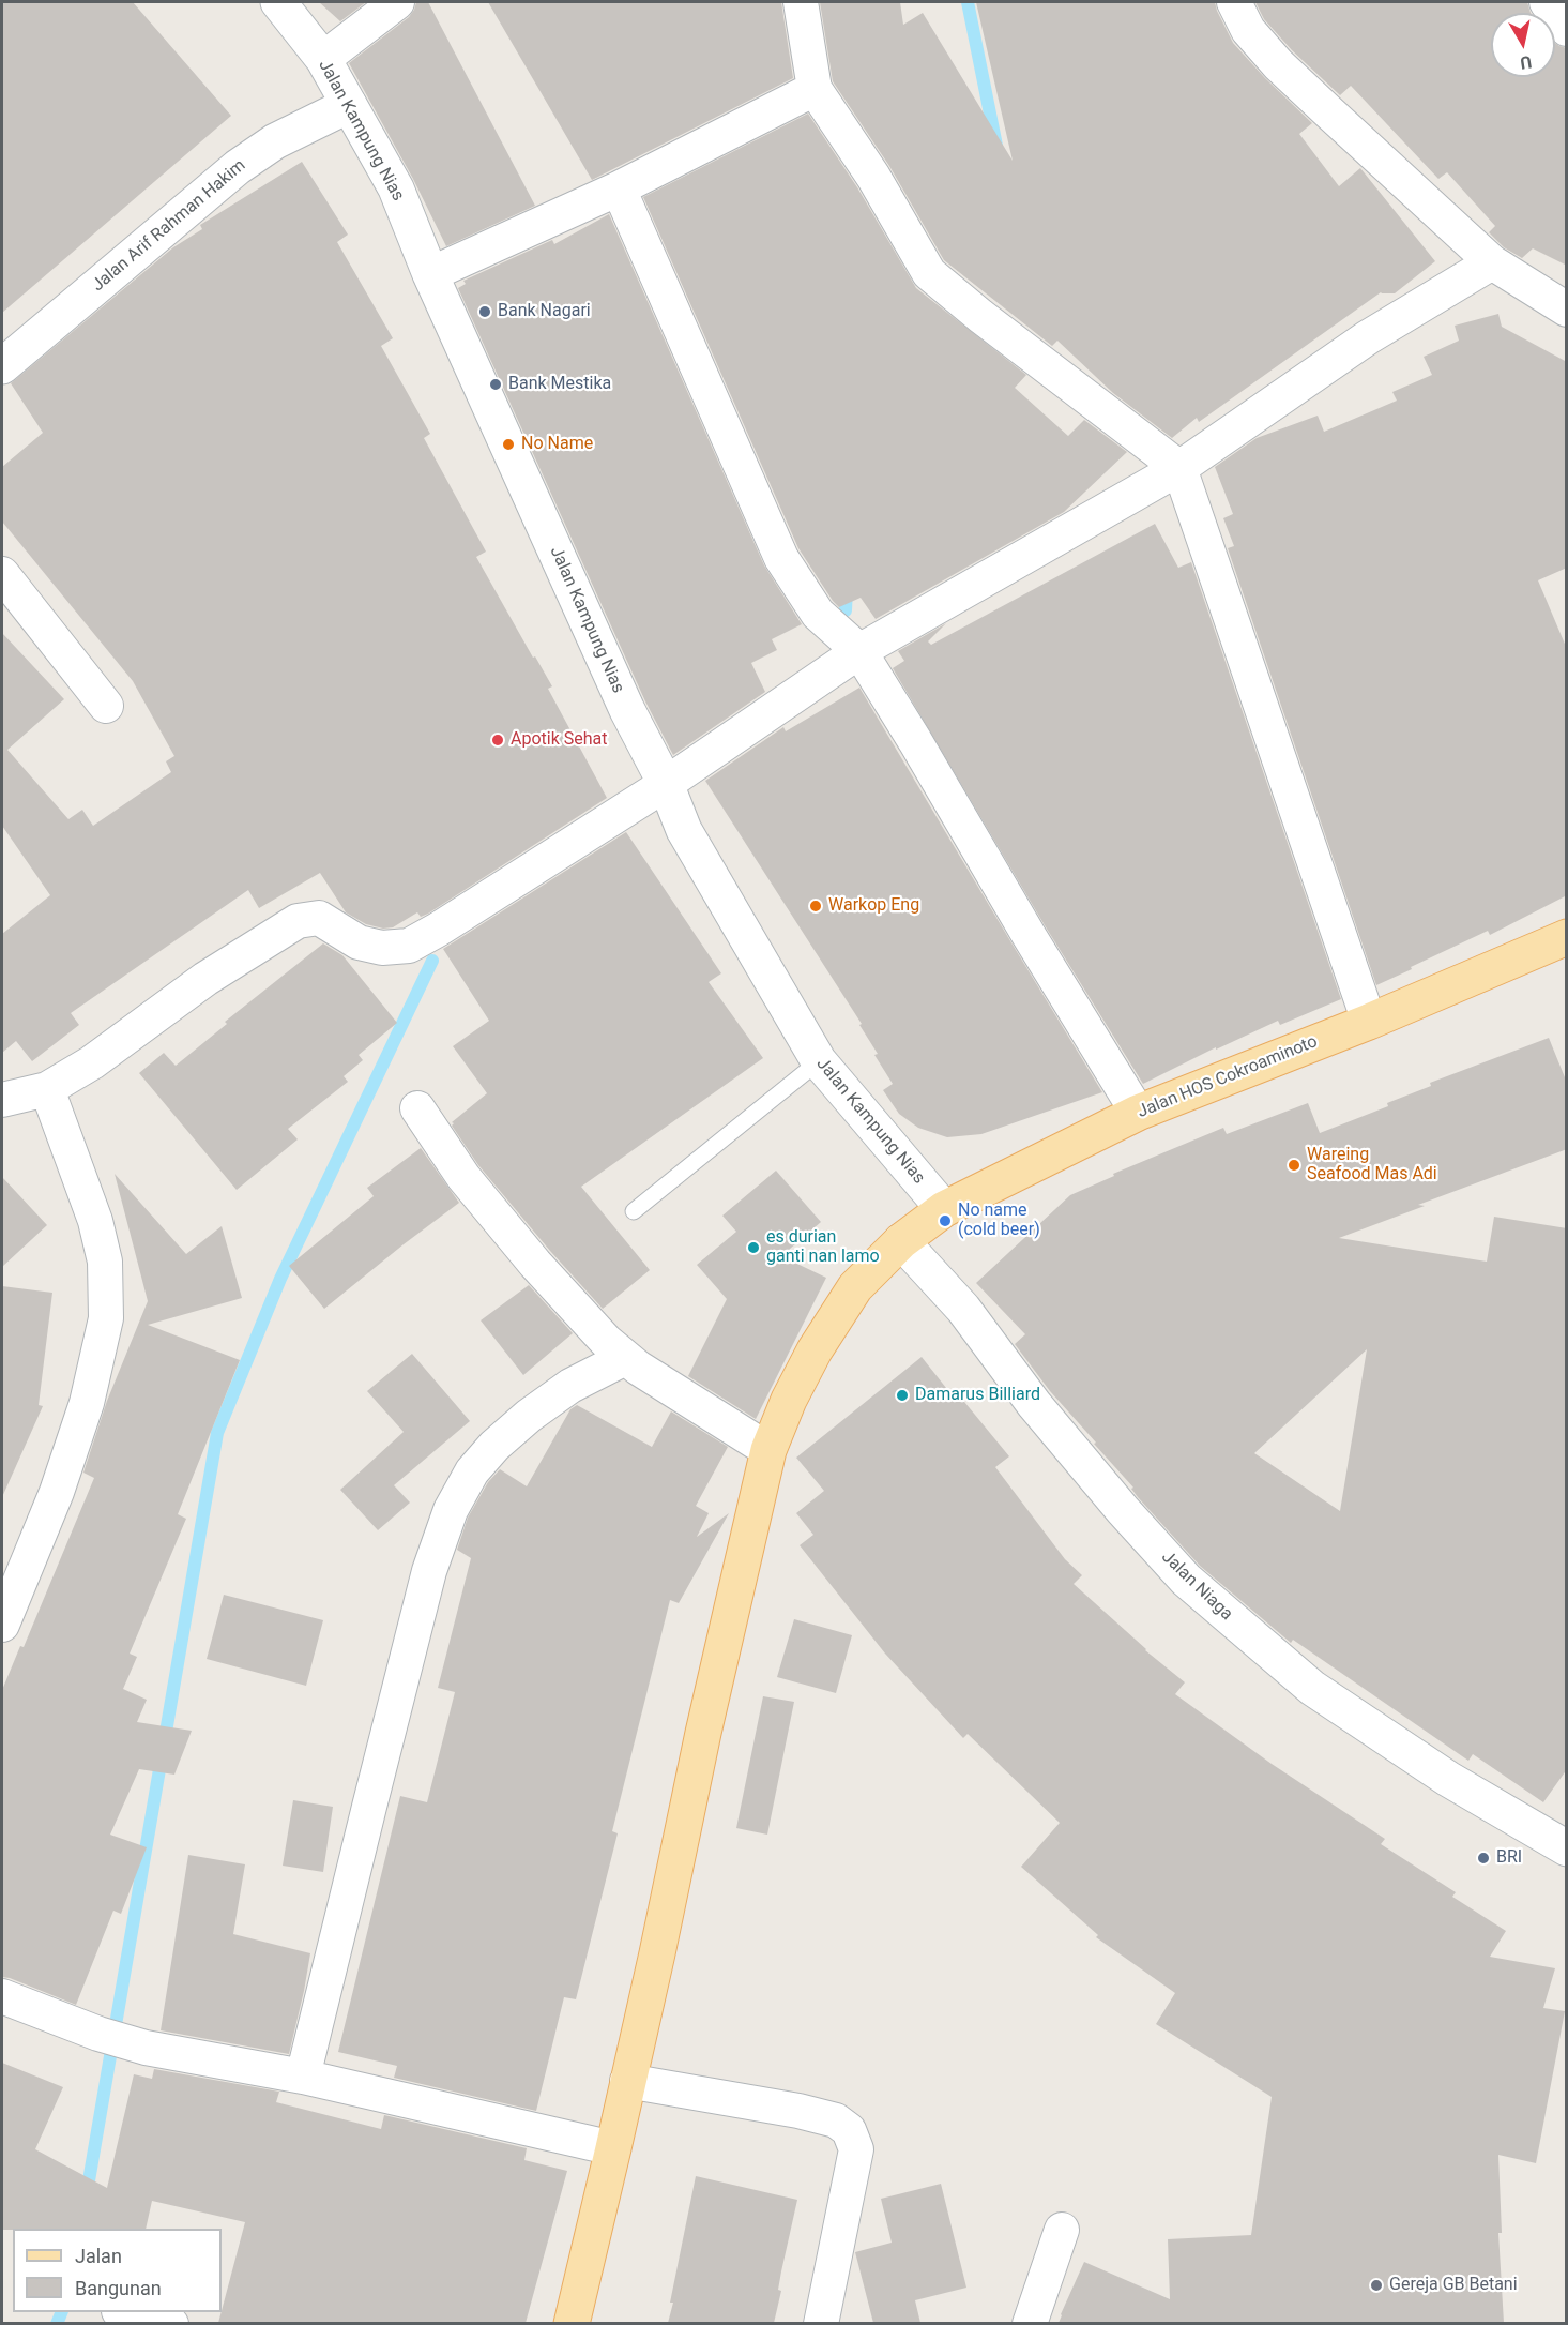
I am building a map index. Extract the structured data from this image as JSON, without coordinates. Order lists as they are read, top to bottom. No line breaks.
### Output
{"streets":{"main road":["Jalan Kampung Nias","Jalan Arif Rahman Hakim","Jalan HOS Cokroaminoto","Jalan Niaga"]},"crossings":[["Jalan Kampung Nias","Jalan Arif Rahman Hakim"],["Jalan Kampung Nias","Jalan HOS Cokroaminoto"],["Jalan HOS Cokroaminoto","Jalan Niaga"]],"places":["Bank Nagari","Bank Mestika","No Name","Apotik Sehat","Warkop Eng","Wareing Seafood Mas Adi","No name (cold beer)","es durian ganti nan lamo","Damarus Billiard","BRI","Gereja GB Betani"],"legend":["Jalan","Bangunan"],"north":"bottom"}
